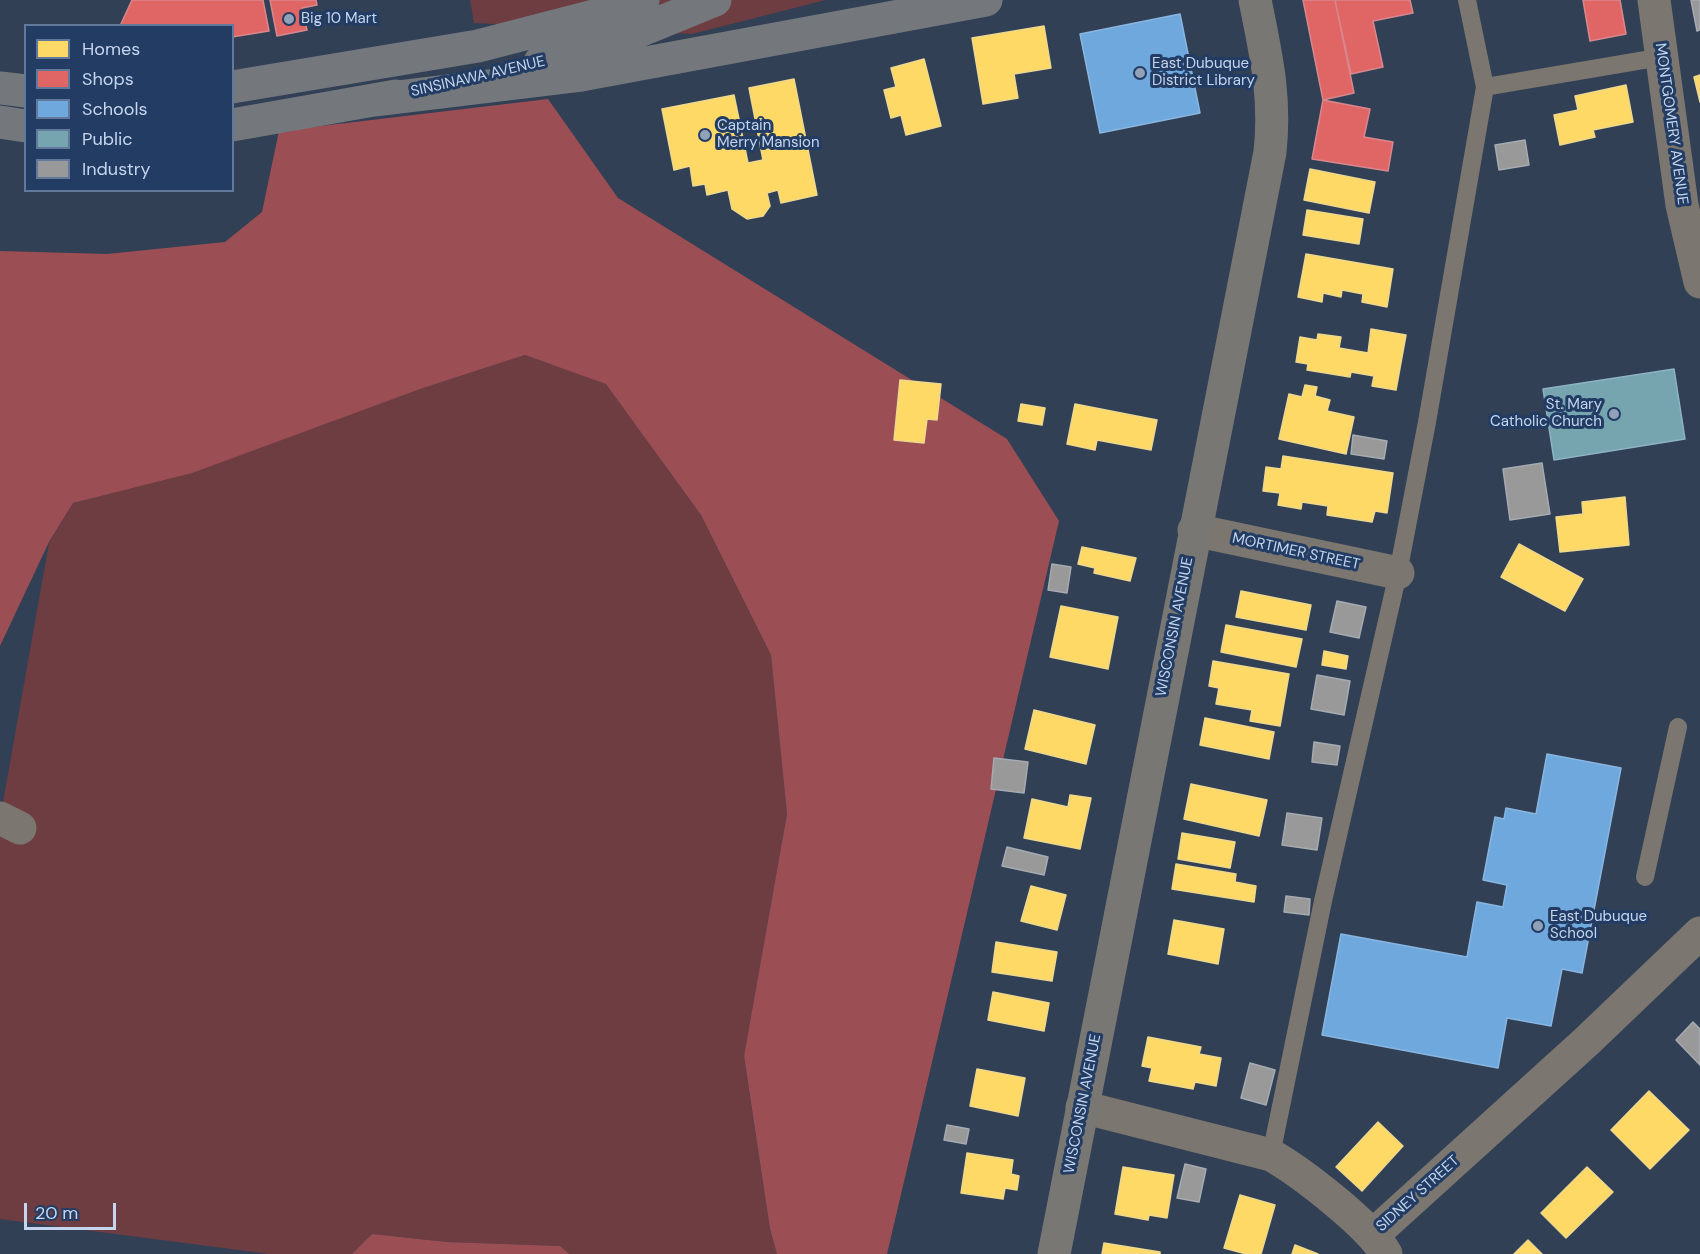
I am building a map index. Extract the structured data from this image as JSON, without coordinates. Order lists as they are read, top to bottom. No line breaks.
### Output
{"streets":{"highway":["SINSINAWA AVENUE"],"main road":["WISCONSIN AVENUE"],"street":["MONTGOMERY AVENUE","MORTIMER STREET","SIDNEY STREET"]},"crossings":[["MORTIMER STREET","WISCONSIN AVENUE"],["WISCONSIN AVENUE","SIDNEY STREET"]],"places":["Big 10 Mart","East Dubuque District Library","Captain Merry Mansion","St. Mary Catholic Church","East Dubuque School"],"legend":["Homes","Shops","Schools","Public","Industry"],"scale_bar":"20 m"}
